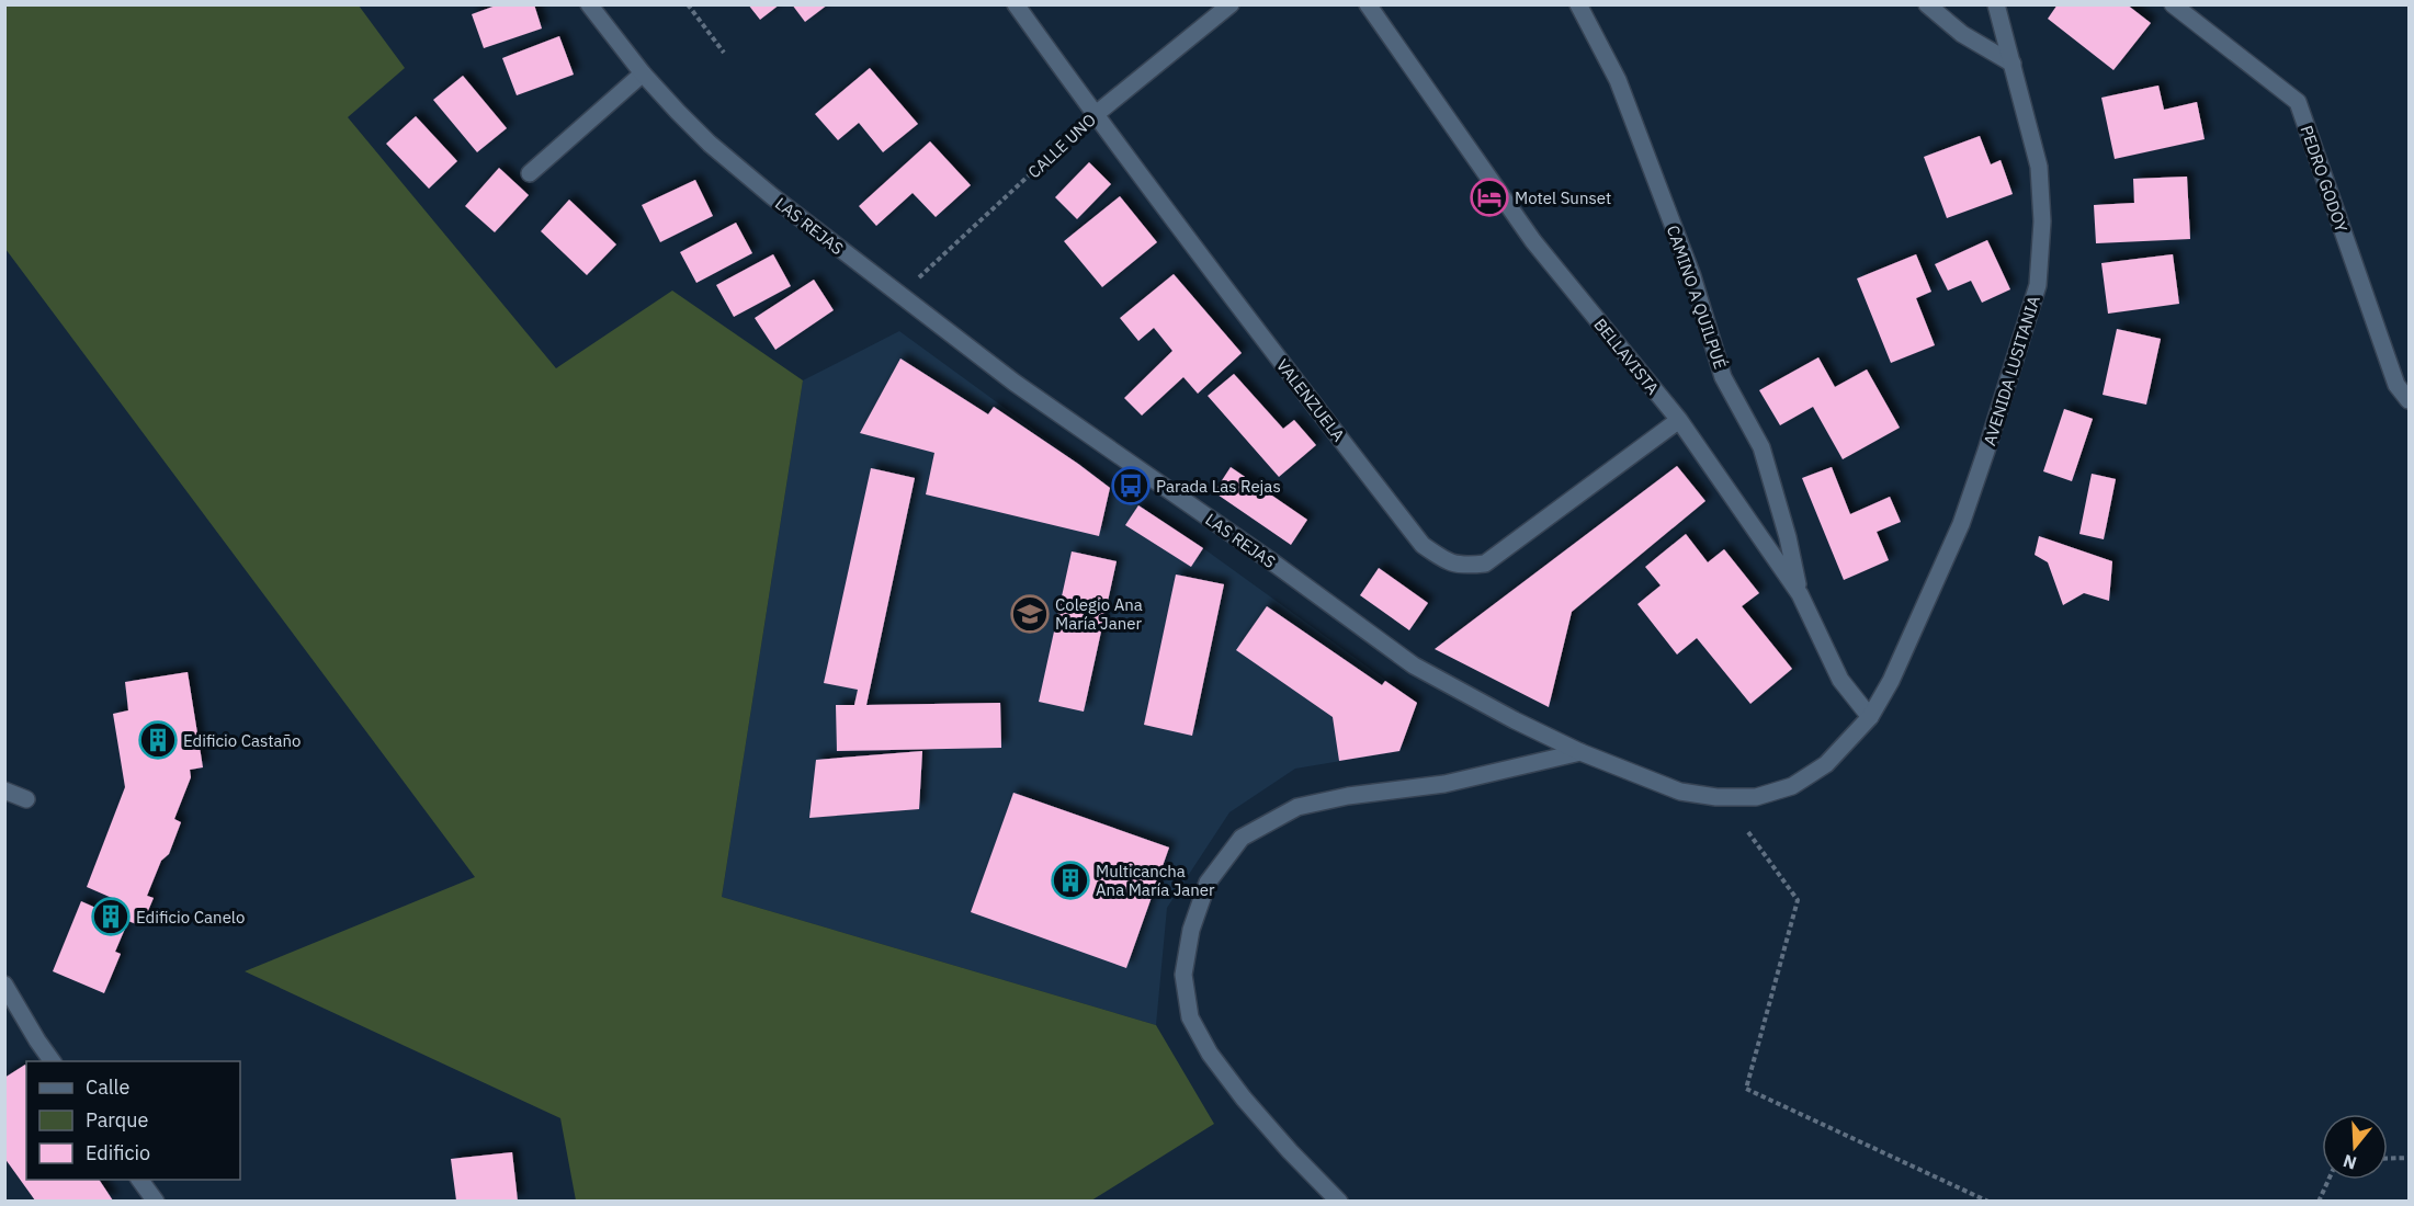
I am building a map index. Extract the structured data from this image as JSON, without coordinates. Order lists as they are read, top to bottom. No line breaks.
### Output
{"streets":{"street":["CALLE UNO","PEDRO GODOY","LAS REJAS","CAMINO A QUILPUÉ","BELLAVISTA","AVENIDA LUSITANIA","VALENZUELA"]},"crossings":[["CALLE UNO","LAS REJAS"],["CALLE UNO","VALENZUELA"],["LAS REJAS","BELLAVISTA"],["LAS REJAS","AVENIDA LUSITANIA"],["CAMINO A QUILPUÉ","BELLAVISTA"],["BELLAVISTA","AVENIDA LUSITANIA"],["BELLAVISTA","VALENZUELA"]],"places":{"hotel":["Motel Sunset"],"bus stop":["Parada Las Rejas"],"school or university":["Colegio Ana María Janer"],"building":["Edificio Castaño","Multicancha Ana María Janer","Edificio Canelo"]},"legend":["Calle","Parque","Edificio"],"north":"bottom"}
